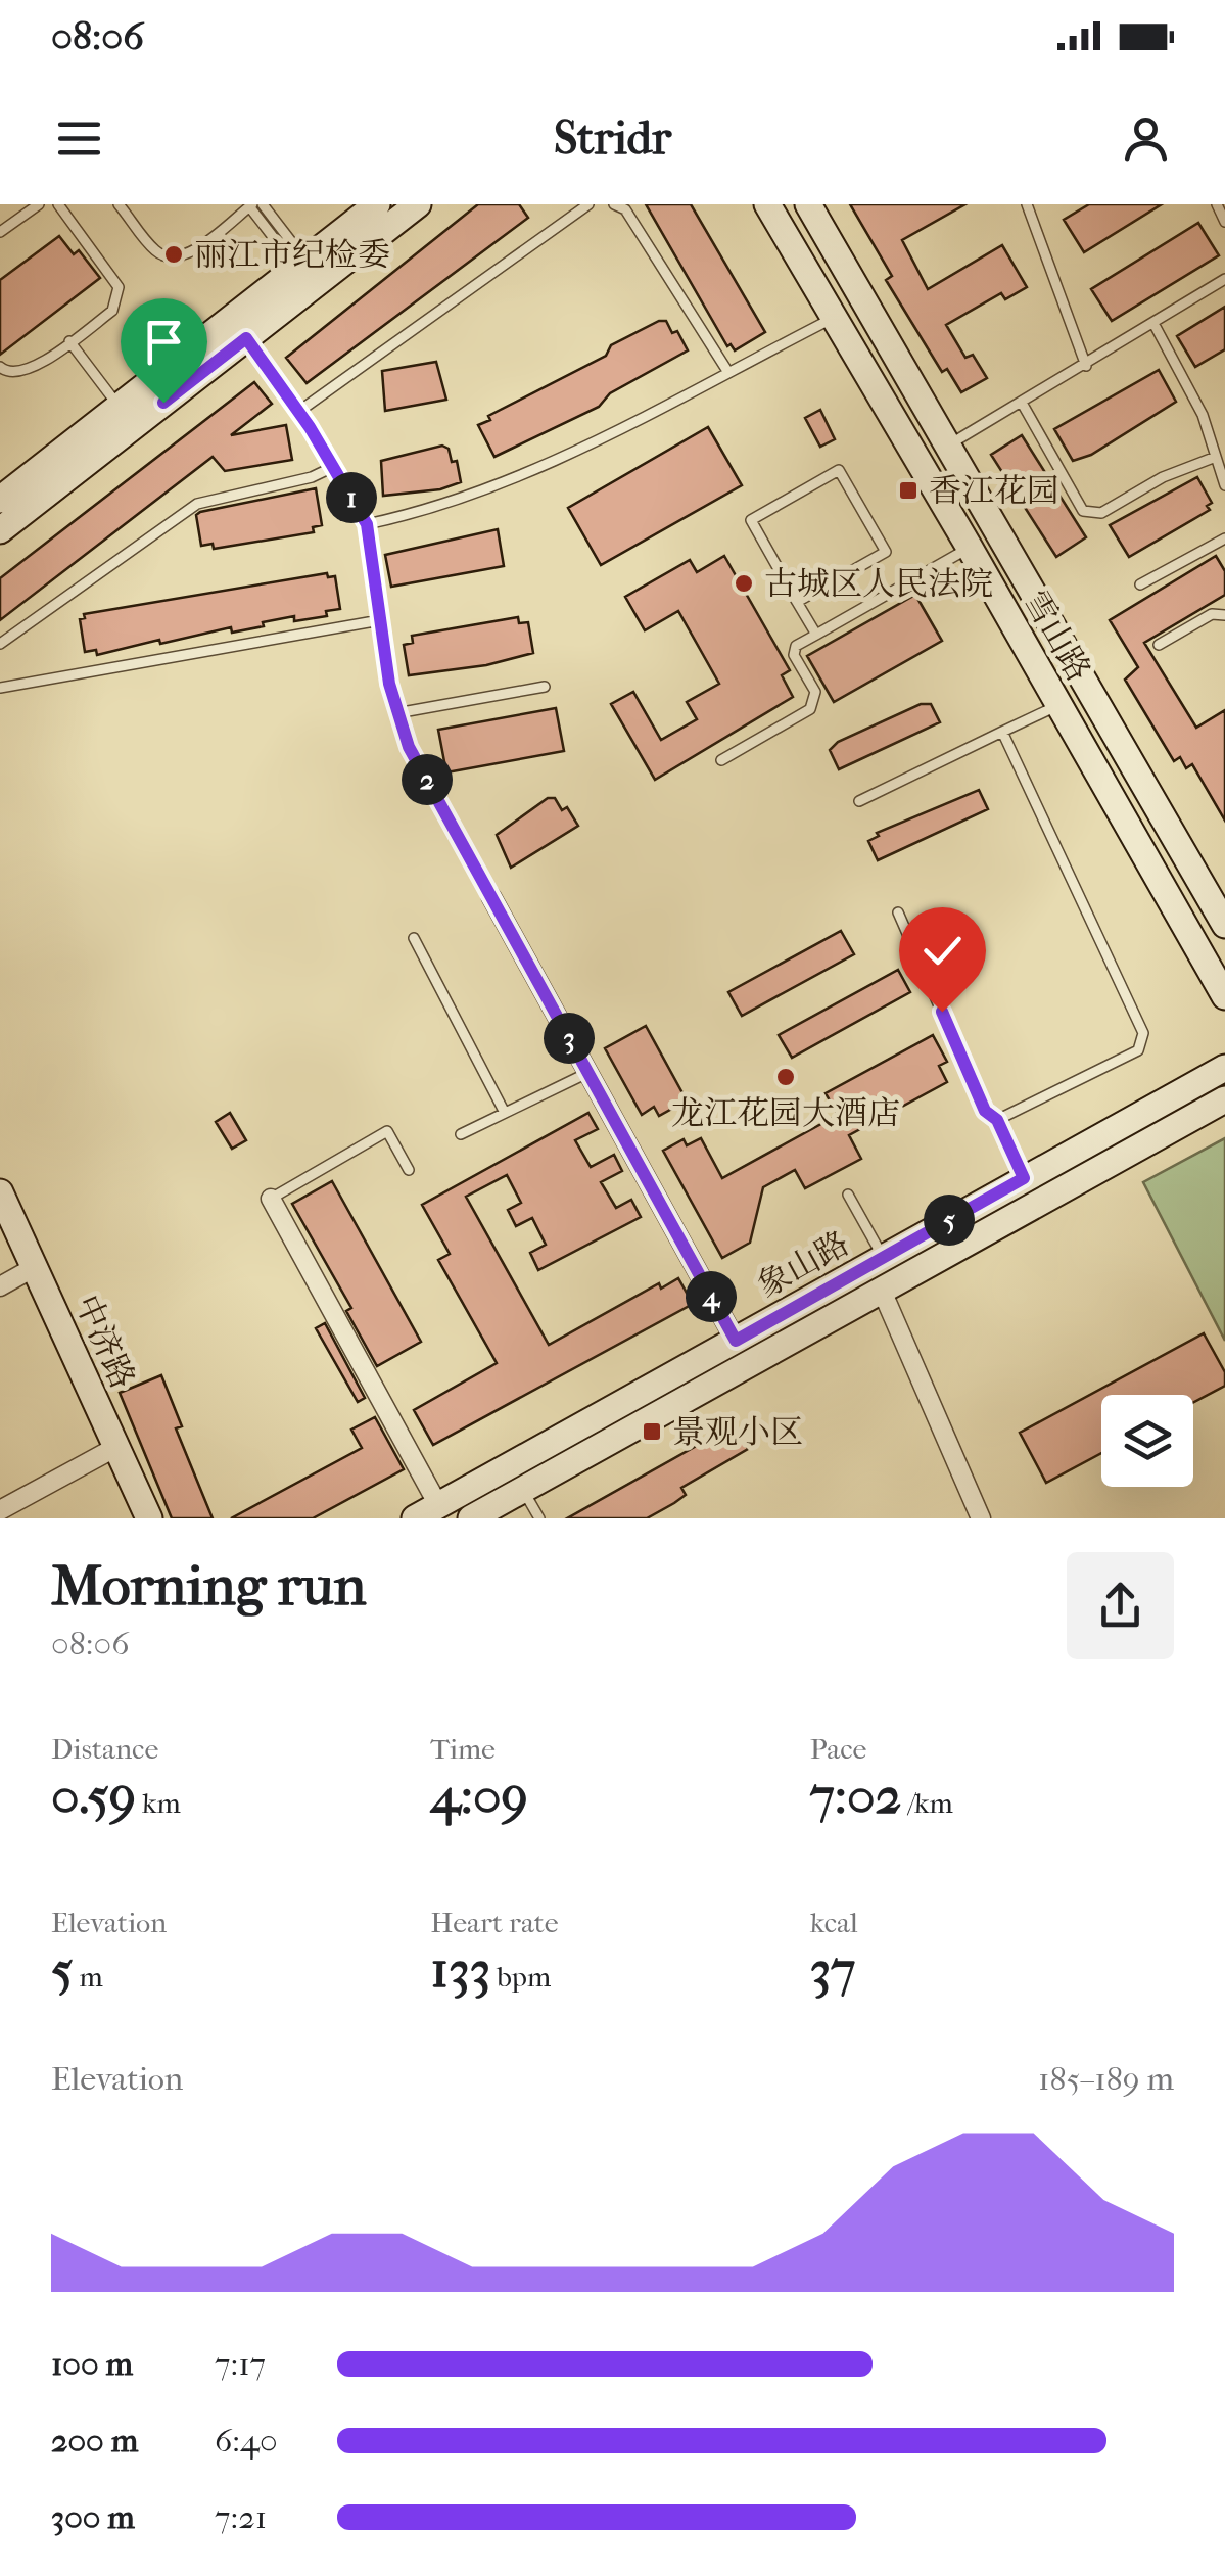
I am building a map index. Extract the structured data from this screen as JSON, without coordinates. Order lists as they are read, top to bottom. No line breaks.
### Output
{"streets":{"street":["雪山路","象山路","中济路"]},"places":{"other":["丽江市纪检委","古城区人民法院","龙江花园大酒店"],"transit":["香江花园","景观小区"]},"page":{"status":"08:06","header":"Stridr","pins":["1","2","3","5","4"],"heading":["Morning run","08:06"],"stats":[["Distance","0.59 km"],["Time","4:09"],["Pace","7:02 /km"],["Elevation","5 m"],["Heart rate","133 bpm"],["kcal","37"]],"chart":["Elevation","185–189 m"],"list":[{"name":"100 m","note":"7:17"},{"name":"200 m","note":"6:40"},{"name":"300 m","note":"7:21"}]}}
